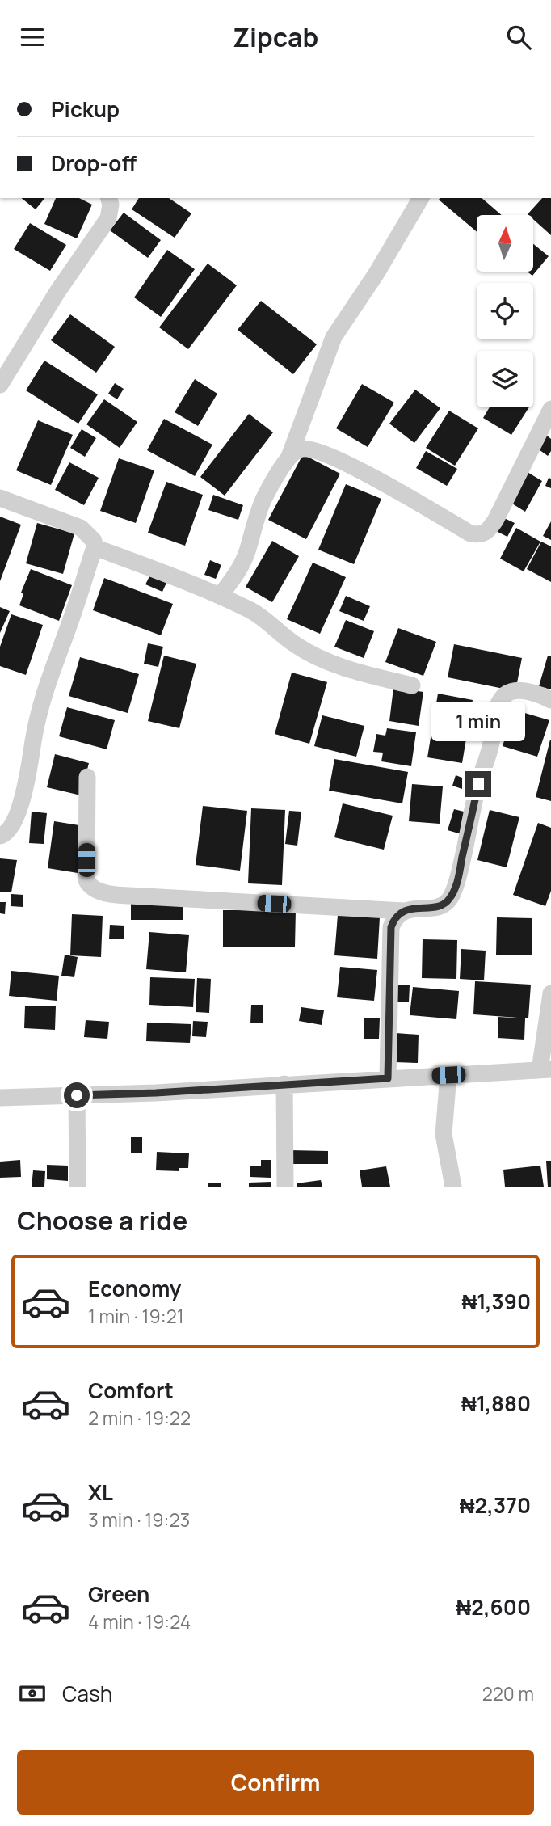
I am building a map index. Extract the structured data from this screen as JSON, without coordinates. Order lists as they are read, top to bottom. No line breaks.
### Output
{"north":"top","page":{"header":"Zipcab","banner":["Pickup","Drop-off"],"bubble":"1 min","heading":"Choose a ride","list":[{"name":"Economy","note":"1 min · 19:21","value":"₦1,390"},{"name":"Comfort","note":"2 min · 19:22","value":"₦1,880"},{"name":"XL","note":"3 min · 19:23","value":"₦2,370"},{"name":"Green","note":"4 min · 19:24","value":"₦2,600"}],"pay":["Cash","220 m"],"buttons":"Confirm"}}
